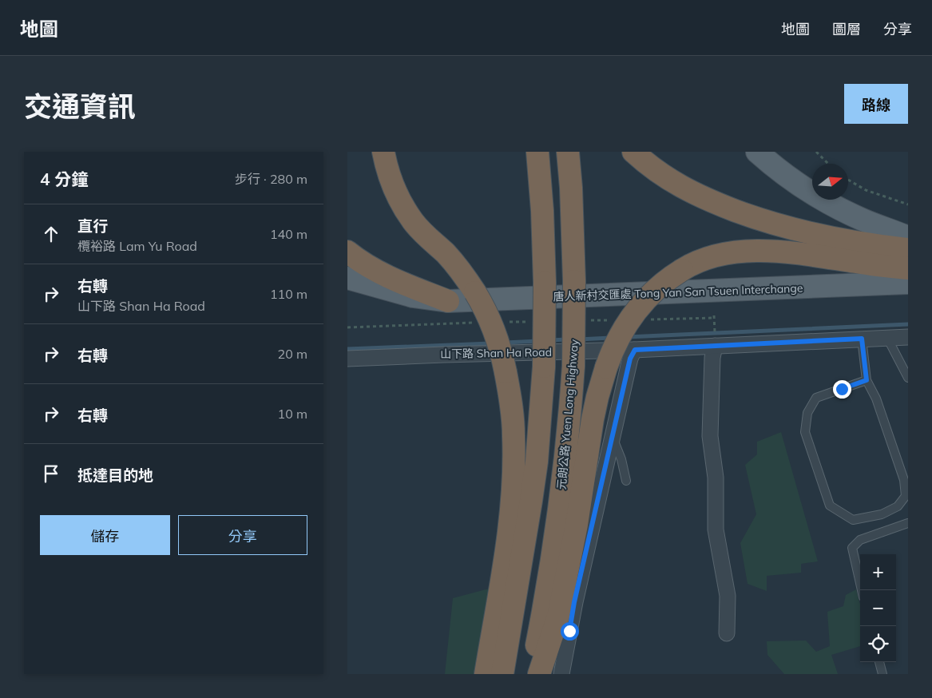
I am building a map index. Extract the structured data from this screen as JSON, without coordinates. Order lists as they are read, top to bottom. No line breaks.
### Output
{"streets":{"highway":["元朗公路 Yuen Long Highway"],"main road":["唐人新村交匯處 Tong Yan San Tsuen Interchange"],"street":["山下路 Shan Ha Road"]},"north":"right","page":{"header":"地圖","nav":["地圖","圖層","分享"],"title":"交通資訊","buttons":["路線",["儲存","分享"]],"heading":["4 分鐘","步行 · 280 m"],"list":[["直行","欖裕路 Lam Yu Road","140 m"],["右轉","山下路 Shan Ha Road","110 m"],["右轉","20 m"],["右轉","10 m"],"抵達目的地"],"map_buttons":["+","−"]}}
